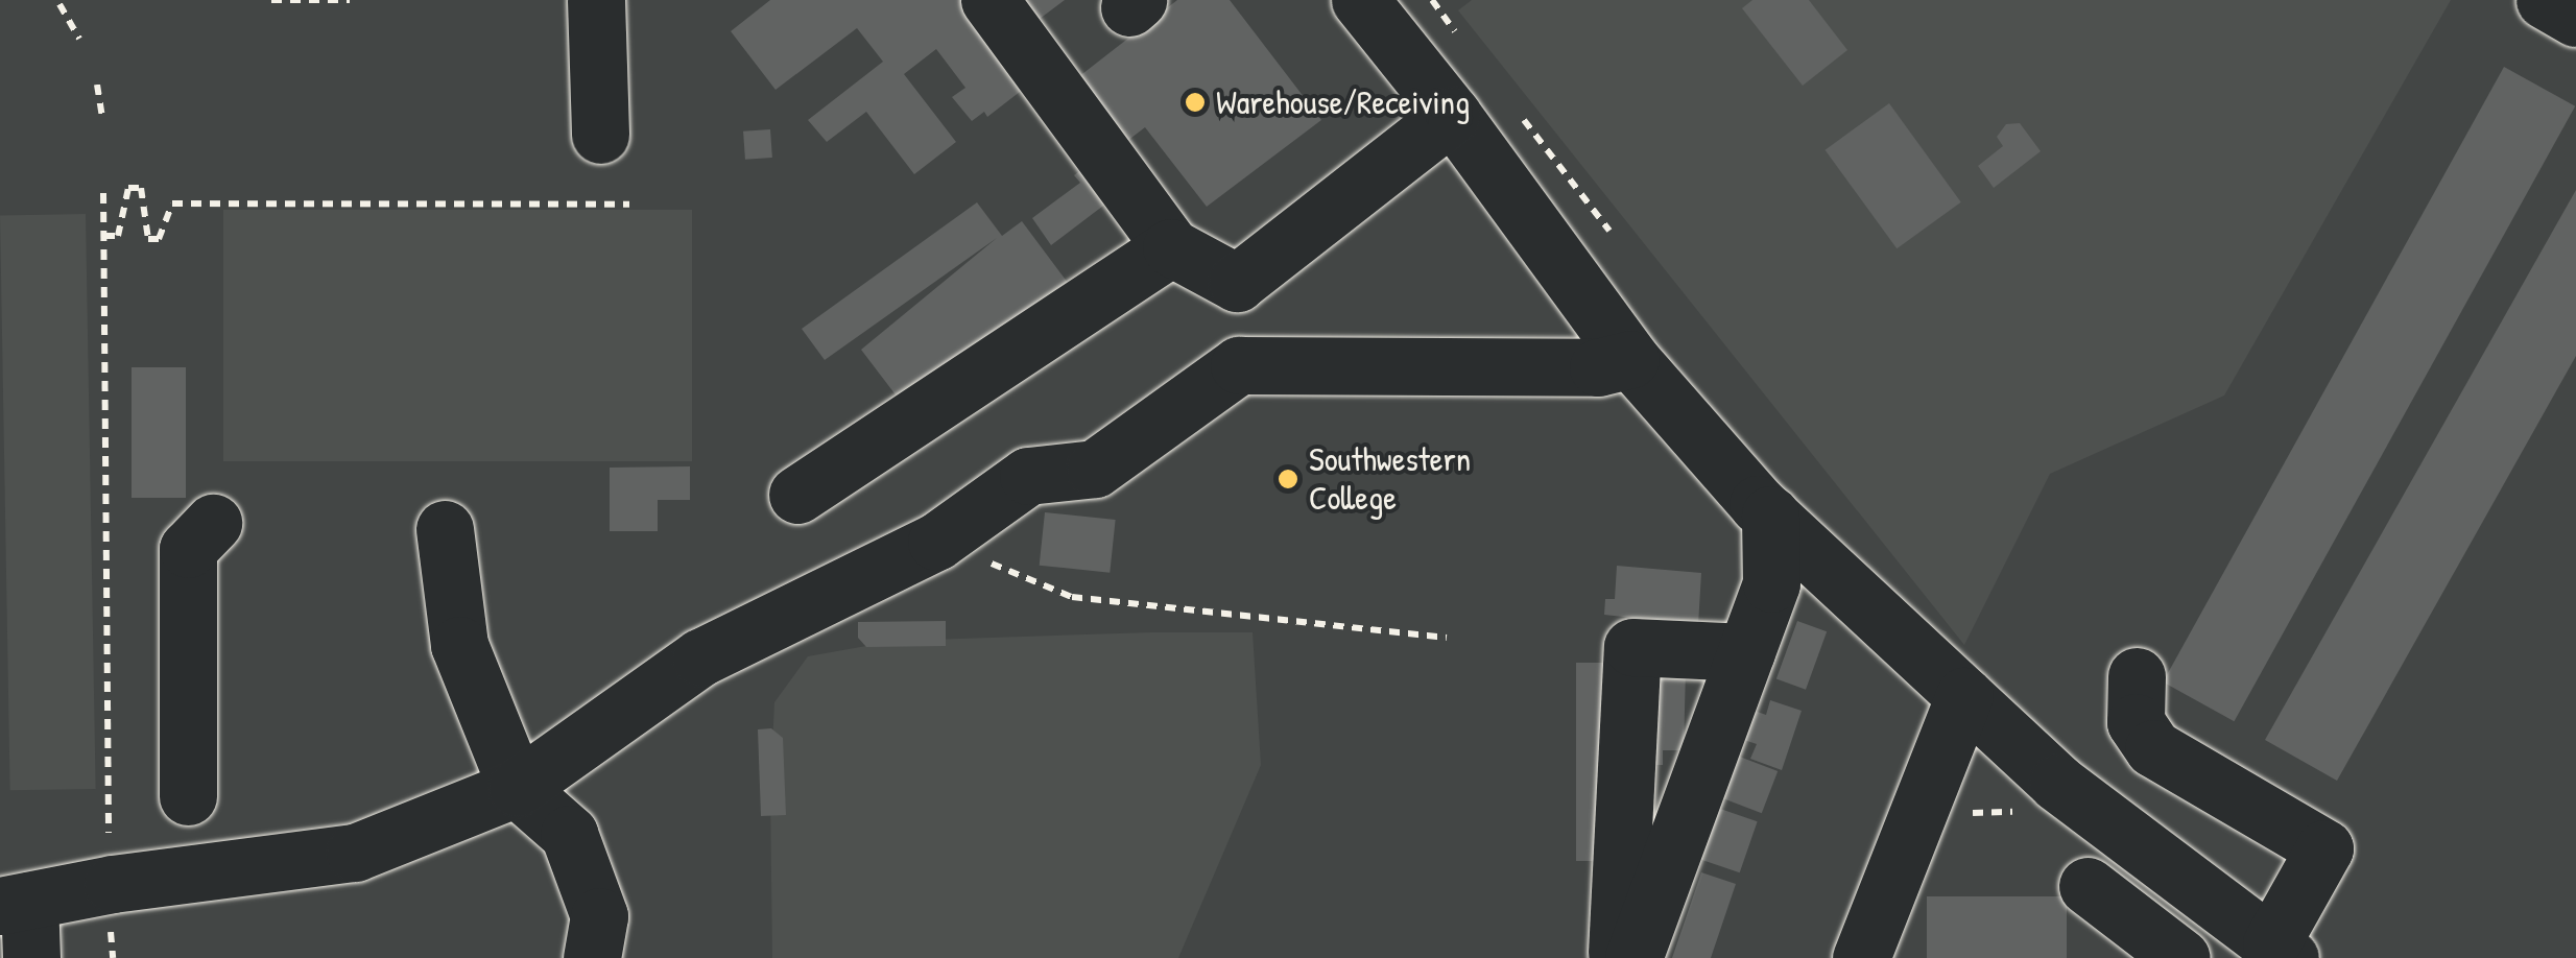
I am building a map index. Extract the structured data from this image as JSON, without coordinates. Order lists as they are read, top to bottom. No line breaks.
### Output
{"places":["Warehouse/Receiving","Southwestern College"]}
